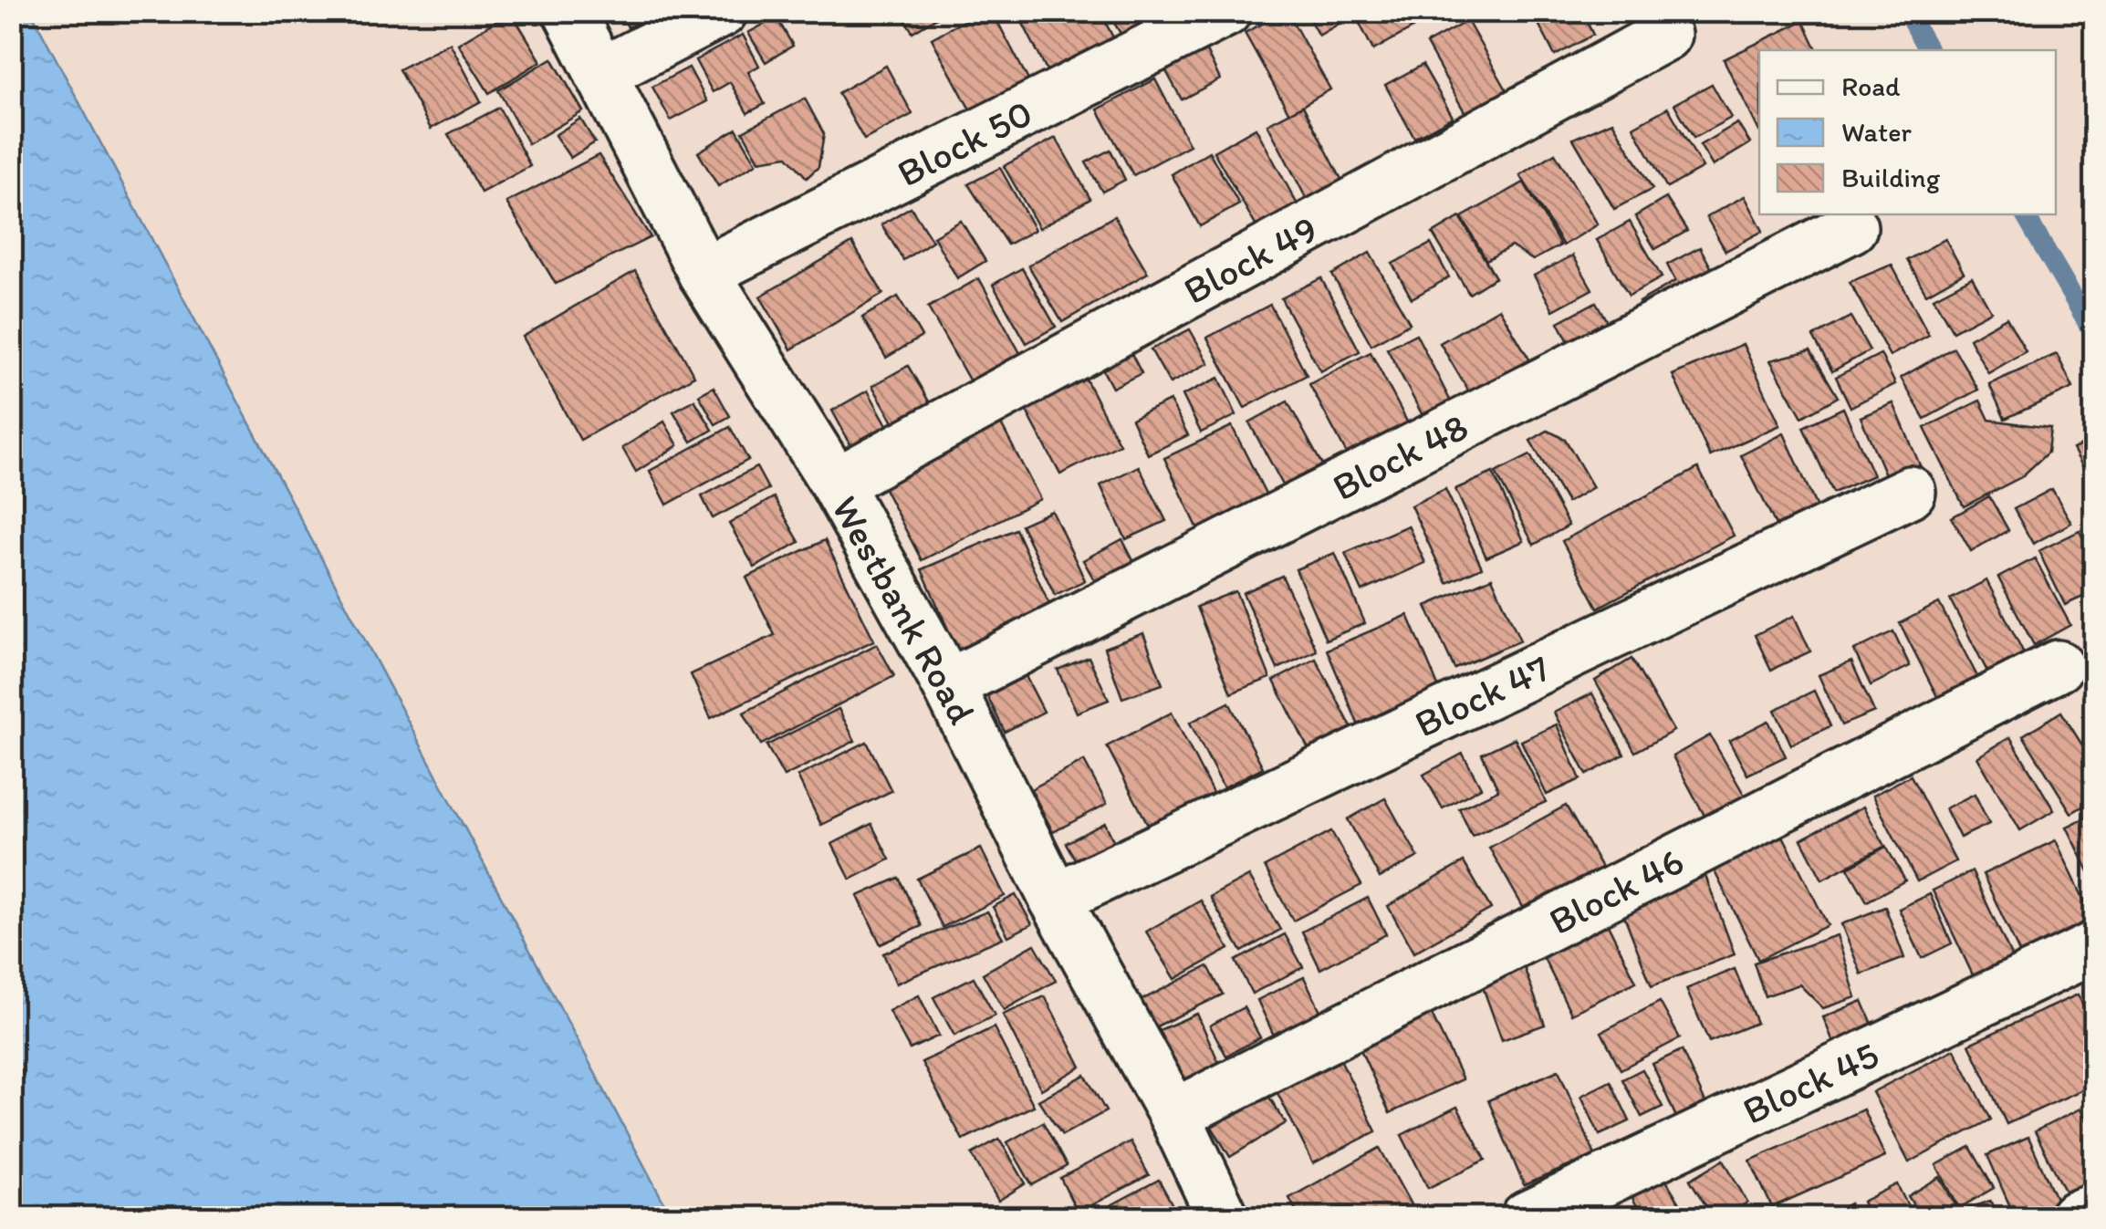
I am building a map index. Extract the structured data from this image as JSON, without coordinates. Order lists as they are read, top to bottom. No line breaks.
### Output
{"streets":{"street":["Block 50","Block 49","Block 48","Westbank Road","Block 47","Block 46","Block 45"]},"crossings":[["Block 50","Westbank Road"],["Block 49","Westbank Road"],["Block 48","Westbank Road"],["Westbank Road","Block 47"],["Westbank Road","Block 46"]],"legend":["Road","Water","Building"]}
